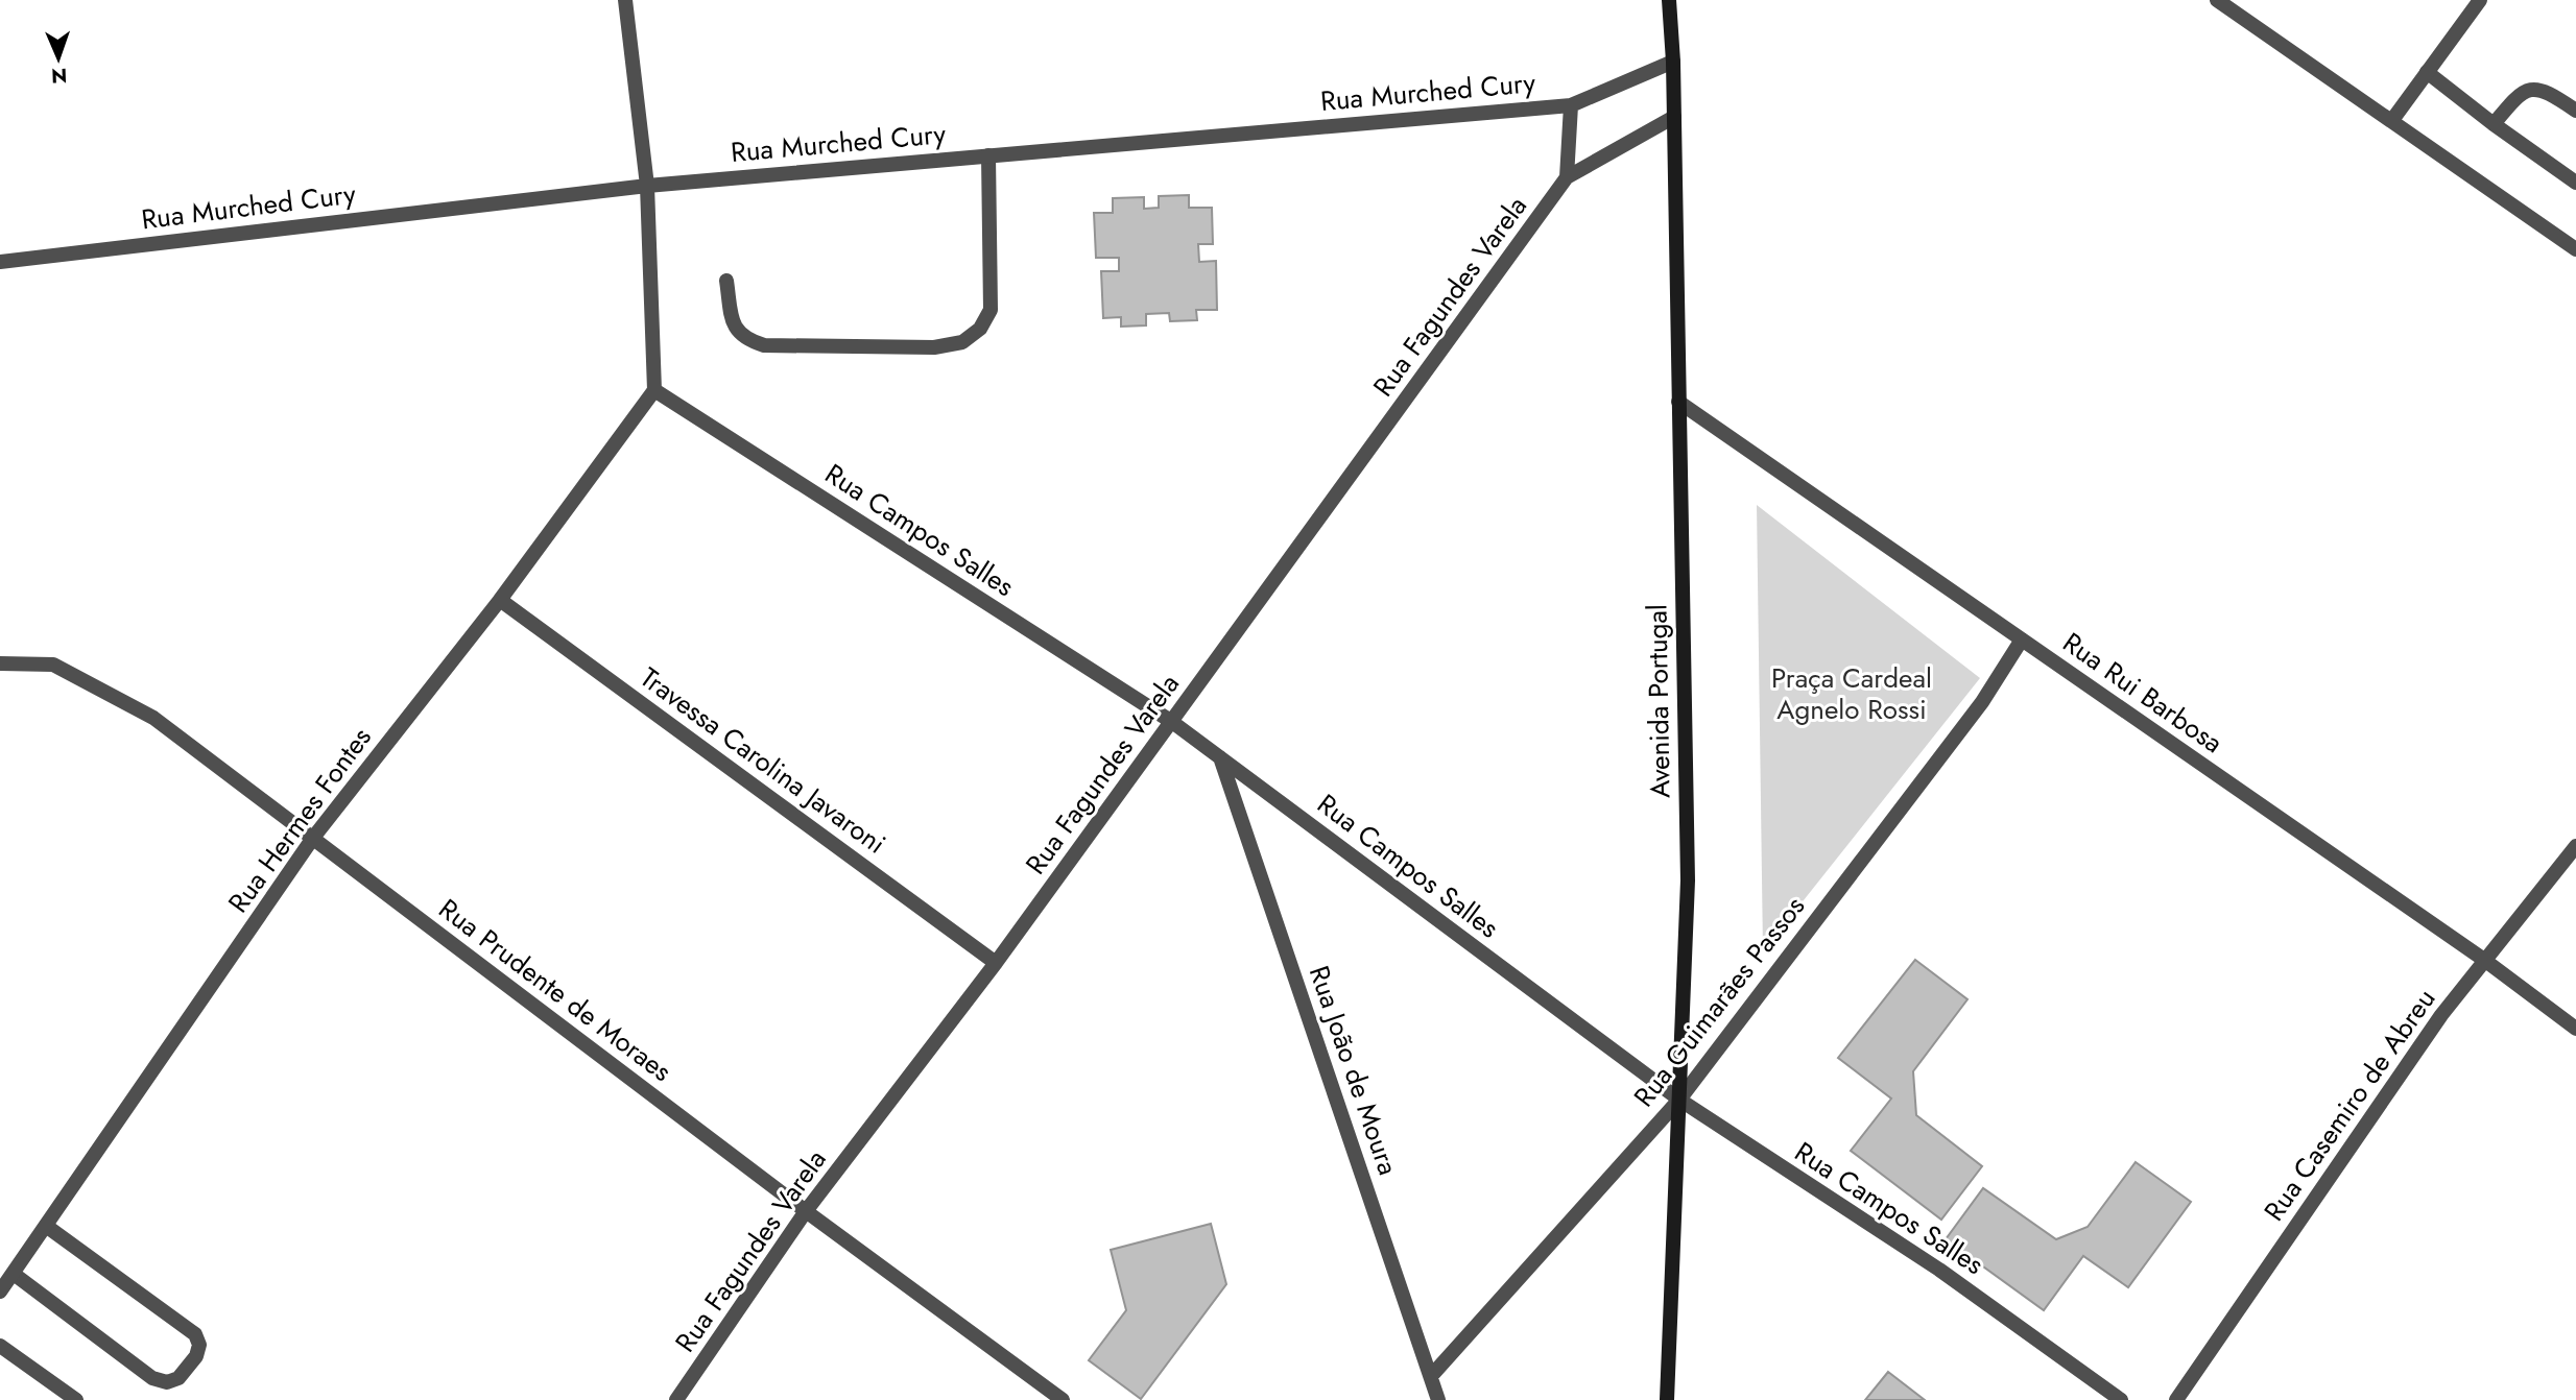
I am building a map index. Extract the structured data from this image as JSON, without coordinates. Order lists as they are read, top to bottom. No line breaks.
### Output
{"streets":{"main road":["Avenida Portugal"],"street":["Rua Murched Cury","Rua Fagundes Varela","Rua Campos Salles","Rua Rui Barbosa","Travessa Carolina Javaroni","Rua Hermes Fontes","Rua Prudente de Moraes","Rua Guimarães Passos","Rua João de Moura","Rua Casemiro de Abreu"]},"crossings":[["Rua Murched Cury","Avenida Portugal"],["Rua Fagundes Varela","Rua Campos Salles"],["Rua Fagundes Varela","Avenida Portugal"],["Rua Fagundes Varela","Travessa Carolina Javaroni"],["Rua Fagundes Varela","Rua Prudente de Moraes"],["Rua Campos Salles","Avenida Portugal"],["Rua Campos Salles","Rua Hermes Fontes"],["Rua Campos Salles","Rua Guimarães Passos"],["Rua Campos Salles","Rua João de Moura"],["Rua Rui Barbosa","Avenida Portugal"],["Rua Rui Barbosa","Rua Guimarães Passos"],["Rua Rui Barbosa","Rua Casemiro de Abreu"],["Avenida Portugal","Rua Guimarães Passos"],["Travessa Carolina Javaroni","Rua Hermes Fontes"],["Rua Hermes Fontes","Rua Prudente de Moraes"],["Rua Guimarães Passos","Rua João de Moura"]],"parks":["Praça Cardeal Agnelo Rossi"],"north":"bottom"}
